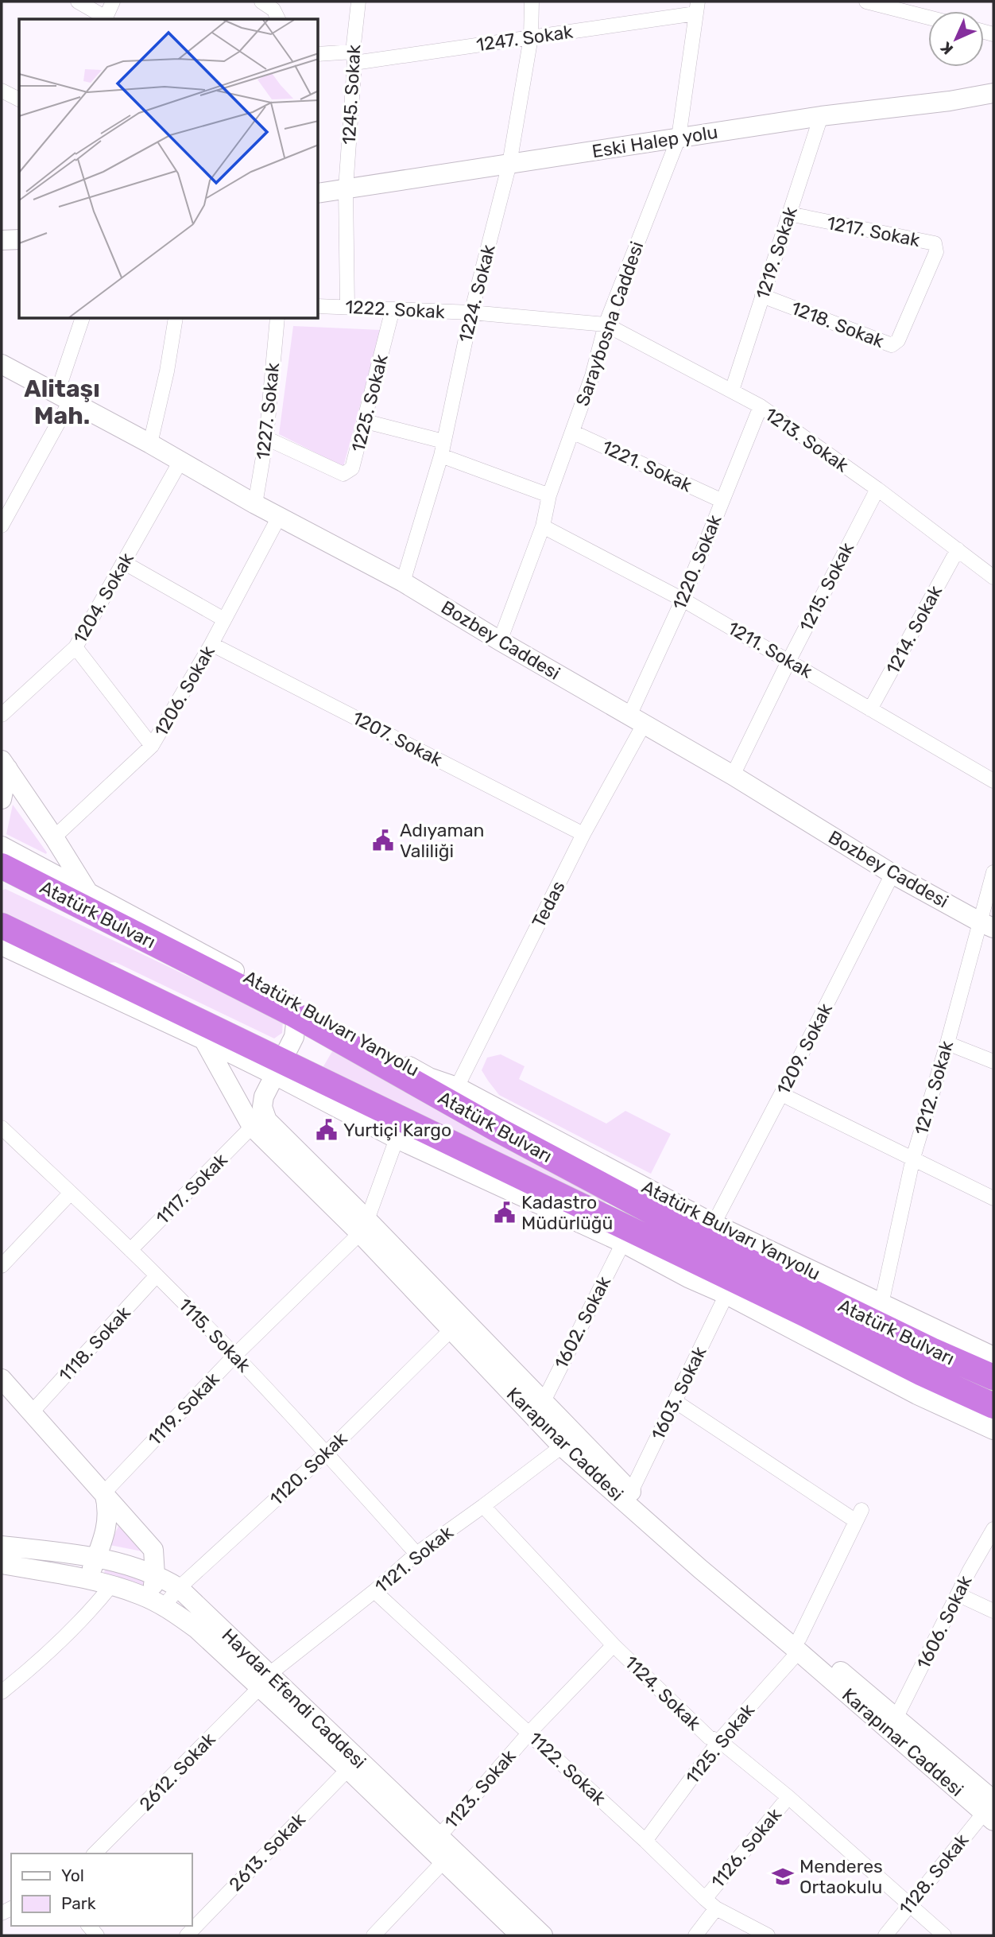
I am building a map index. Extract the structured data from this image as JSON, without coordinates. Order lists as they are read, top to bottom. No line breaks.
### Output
{"streets":{"highway":["Atatürk Bulvarı"],"street":["1247. Sokak","1245. Sokak","Eski Halep yolu","1217. Sokak","1219. Sokak","1224. Sokak","1222. Sokak","Saraybosna Caddesi","1218. Sokak","1225. Sokak","1227. Sokak","1213. Sokak","1221. Sokak","1220. Sokak","1215. Sokak","1204. Sokak","1214. Sokak","Bozbey Caddesi","1211. Sokak","1206. Sokak","1207. Sokak","Tedas","Atatürk Bulvarı Yanyolu","1209. Sokak","1212. Sokak","1117. Sokak","1602. Sokak","1115. Sokak","1118. Sokak","1603. Sokak","1119. Sokak","Karapınar Caddesi","1120. Sokak","1121. Sokak","1606. Sokak","1124. Sokak","Haydar Efendi Caddesi","1125. Sokak","1122. Sokak","2612. Sokak","1123. Sokak","1126. Sokak","2613. Sokak","1128. Sokak"]},"crossings":[["1247. Sokak","1245. Sokak"],["1247. Sokak","1224. Sokak"],["1247. Sokak","Saraybosna Caddesi"],["1245. Sokak","Eski Halep yolu"],["1245. Sokak","1222. Sokak"],["Eski Halep yolu","1219. Sokak"],["Eski Halep yolu","1224. Sokak"],["Eski Halep yolu","Saraybosna Caddesi"],["1217. Sokak","1219. Sokak"],["1217. Sokak","1218. Sokak"],["1219. Sokak","1218. Sokak"],["1219. Sokak","1213. Sokak"],["1224. Sokak","1222. Sokak"],["1224. Sokak","Bozbey Caddesi"],["1222. Sokak","Saraybosna Caddesi"],["1222. Sokak","1225. Sokak"],["1222. Sokak","1213. Sokak"],["Saraybosna Caddesi","1213. Sokak"],["Saraybosna Caddesi","1221. Sokak"],["Saraybosna Caddesi","Bozbey Caddesi"],["Saraybosna Caddesi","1211. Sokak"],["1225. Sokak","1227. Sokak"],["1227. Sokak","Bozbey Caddesi"],["1213. Sokak","1220. Sokak"],["1213. Sokak","1215. Sokak"],["1213. Sokak","1214. Sokak"],["1221. Sokak","1220. Sokak"],["1220. Sokak","Bozbey Caddesi"],["1220. Sokak","1211. Sokak"],["1220. Sokak","Tedas"],["1215. Sokak","Bozbey Caddesi"],["1215. Sokak","1211. Sokak"],["1204. Sokak","Bozbey Caddesi"],["1214. Sokak","1211. Sokak"],["Bozbey Caddesi","1206. Sokak"],["Bozbey Caddesi","Tedas"],["Bozbey Caddesi","1209. Sokak"],["Bozbey Caddesi","1212. Sokak"],["1206. Sokak","1207. Sokak"],["1207. Sokak","Tedas"],["Tedas","Atatürk Bulvarı Yanyolu"],["Atatürk Bulvarı","Atatürk Bulvarı Yanyolu"],["Atatürk Bulvarı","Karapınar Caddesi"],["Atatürk Bulvarı Yanyolu","1209. Sokak"],["Atatürk Bulvarı Yanyolu","1212. Sokak"],["Atatürk Bulvarı Yanyolu","Karapınar Caddesi"],["1117. Sokak","1115. Sokak"],["1117. Sokak","Karapınar Caddesi"],["1602. Sokak","Karapınar Caddesi"],["1115. Sokak","1118. Sokak"],["1115. Sokak","1119. Sokak"],["1115. Sokak","1120. Sokak"],["1115. Sokak","1121. Sokak"],["1603. Sokak","Karapınar Caddesi"],["1603. Sokak","1125. Sokak"],["1119. Sokak","Karapınar Caddesi"],["Karapınar Caddesi","1120. Sokak"],["Karapınar Caddesi","1121. Sokak"],["Karapınar Caddesi","1606. Sokak"],["Karapınar Caddesi","1125. Sokak"],["Karapınar Caddesi","1128. Sokak"],["1120. Sokak","Haydar Efendi Caddesi"],["1121. Sokak","1124. Sokak"],["1121. Sokak","Haydar Efendi Caddesi"],["1121. Sokak","1122. Sokak"],["1121. Sokak","2612. Sokak"],["1124. Sokak","1125. Sokak"],["1124. Sokak","1123. Sokak"],["1124. Sokak","1126. Sokak"],["1124. Sokak","1128. Sokak"],["Haydar Efendi Caddesi","2612. Sokak"],["Haydar Efendi Caddesi","1123. Sokak"],["Haydar Efendi Caddesi","2613. Sokak"],["1125. Sokak","1122. Sokak"],["1122. Sokak","1123. Sokak"],["1122. Sokak","1126. Sokak"]],"districts":["Alitaşı Mah."],"places":{"public building":["Adıyaman Valiliği","Yurtiçi Kargo","Kadastro Müdürlüğü"],"school or university":["Menderes Ortaokulu"]},"legend":["Yol","Park"],"north":"bottom left"}
